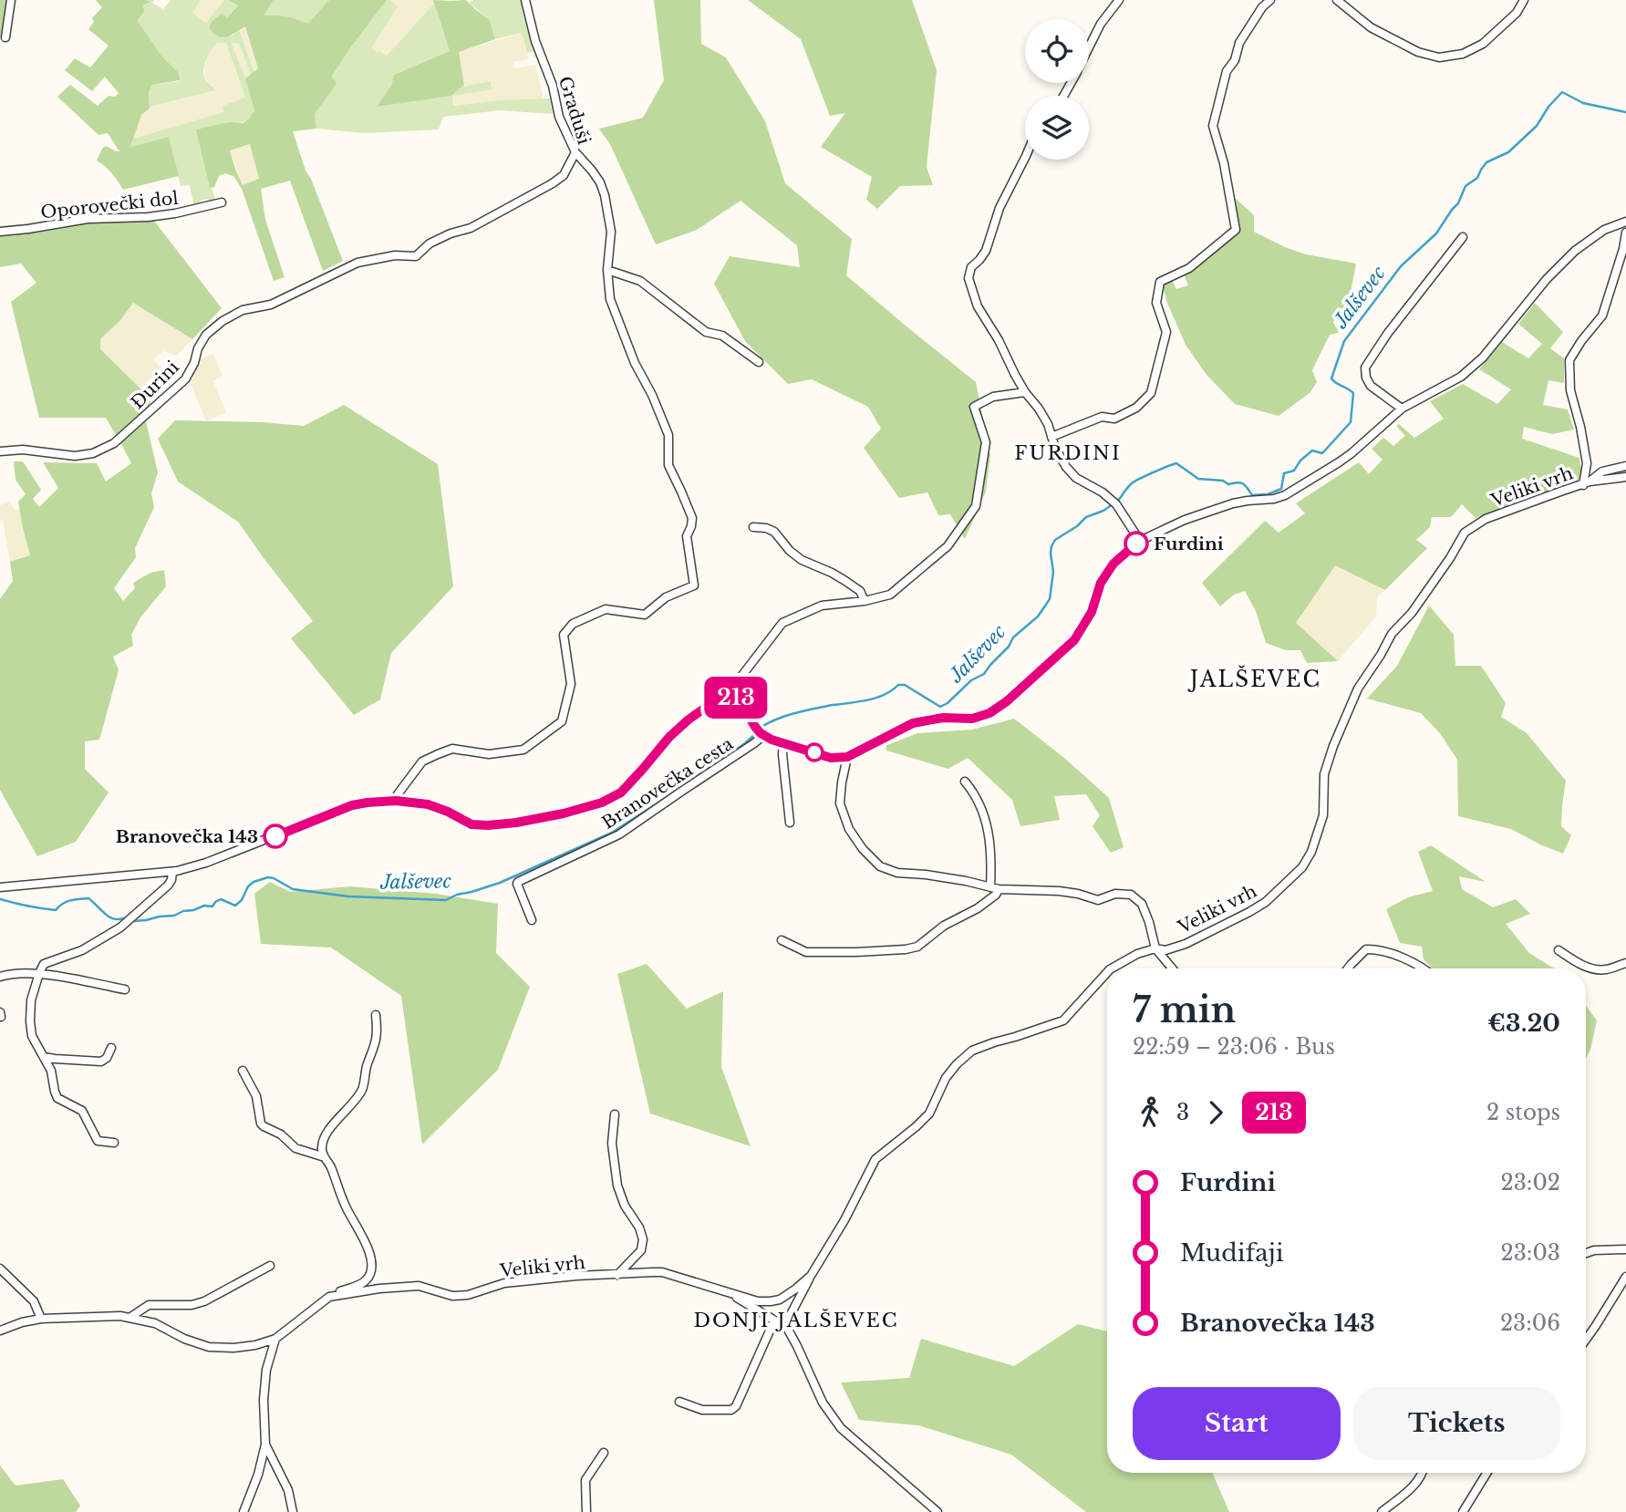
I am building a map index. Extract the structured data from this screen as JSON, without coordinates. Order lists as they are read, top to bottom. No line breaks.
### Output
{"streets":{"street":["Graduši","Oporovečki dol","Đurini","Veliki vrh","Branovečka cesta"]},"crossings":[["Graduši","Đurini"]],"districts":["FURDINI","JALŠEVEC","DONJI JALŠEVEC"],"water":["Jalševec"],"places":["Furdini","Branovečka 143"],"lines":["bus line 213"],"page":{"on_map":"213","heading":["7 min","22:59 – 23:06 · Bus","€3.20"],"legs":["3","213","2 stops"],"list":[{"name":"Furdini","value":"23:02"},{"name":"Mudifaji","value":"23:03"},{"name":"Branovečka 143","value":"23:06"}],"buttons":["Start","Tickets"]}}
